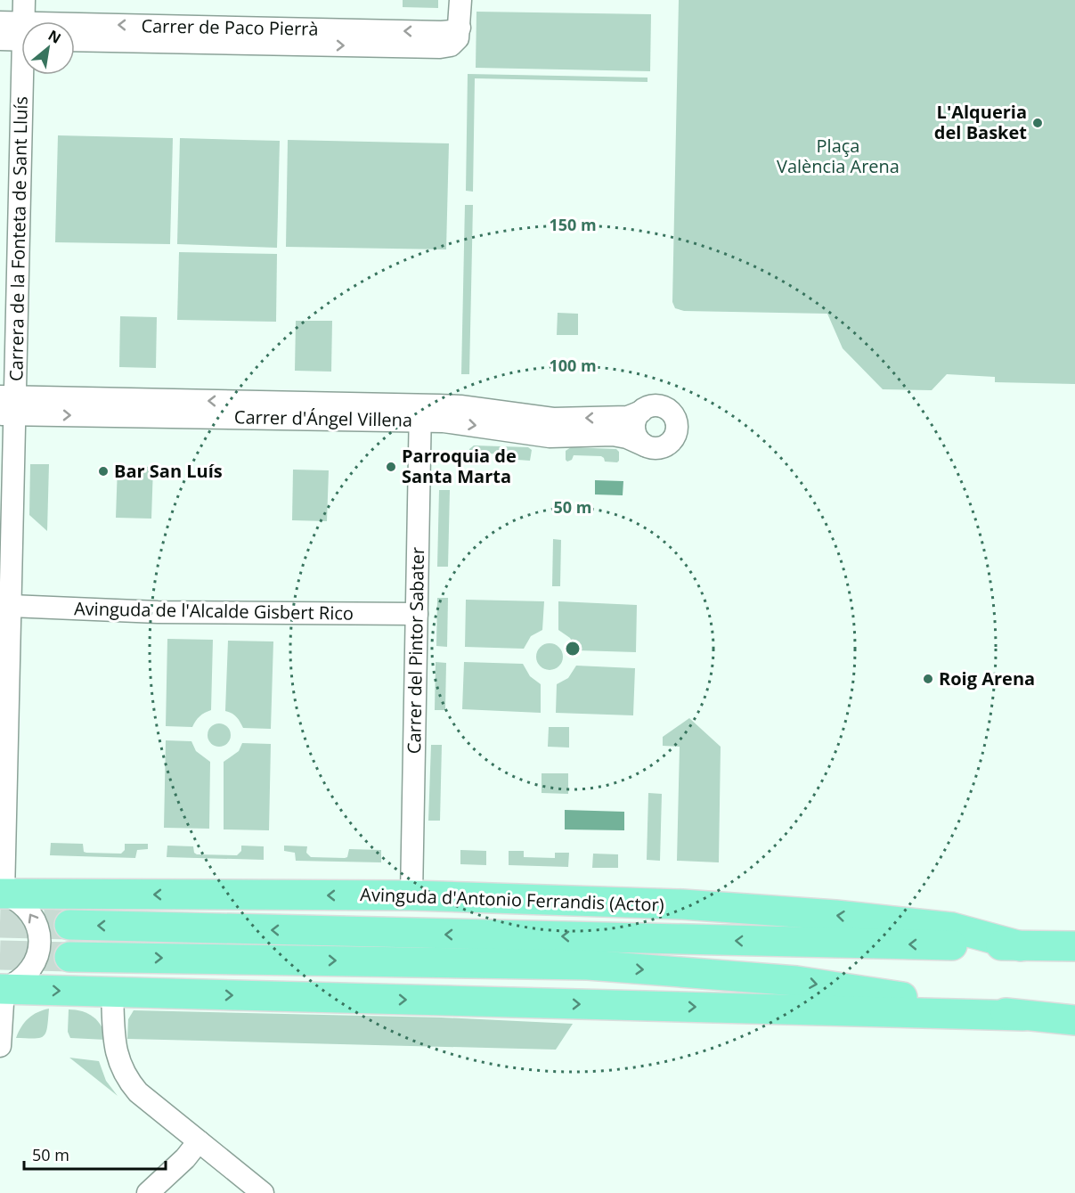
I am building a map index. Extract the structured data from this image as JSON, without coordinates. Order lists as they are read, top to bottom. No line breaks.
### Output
{"streets":{"main road":["Avinguda d'Antonio Ferrandis (Actor)"],"street":["Carrer de Paco Pierrà","Carrera de la Fonteta de Sant Lluís","Carrer d'Ángel Villena","Avinguda de l'Alcalde Gisbert Rico","Carrer del Pintor Sabater"]},"crossings":[["Carrera de la Fonteta de Sant Lluís","Carrer d'Ángel Villena"],["Carrera de la Fonteta de Sant Lluís","Avinguda de l'Alcalde Gisbert Rico"],["Carrera de la Fonteta de Sant Lluís","Avinguda d'Antonio Ferrandis (Actor)"],["Carrer d'Ángel Villena","Carrer del Pintor Sabater"],["Avinguda de l'Alcalde Gisbert Rico","Carrer del Pintor Sabater"],["Carrer del Pintor Sabater","Avinguda d'Antonio Ferrandis (Actor)"]],"parks":["Plaça València Arena"],"places":["L'Alqueria del Basket","Parroquia de Santa Marta","Bar San Luís","Roig Arena"],"scale_bar":"50 m","north":"top right","rings":["150 m","100 m","50 m"]}
